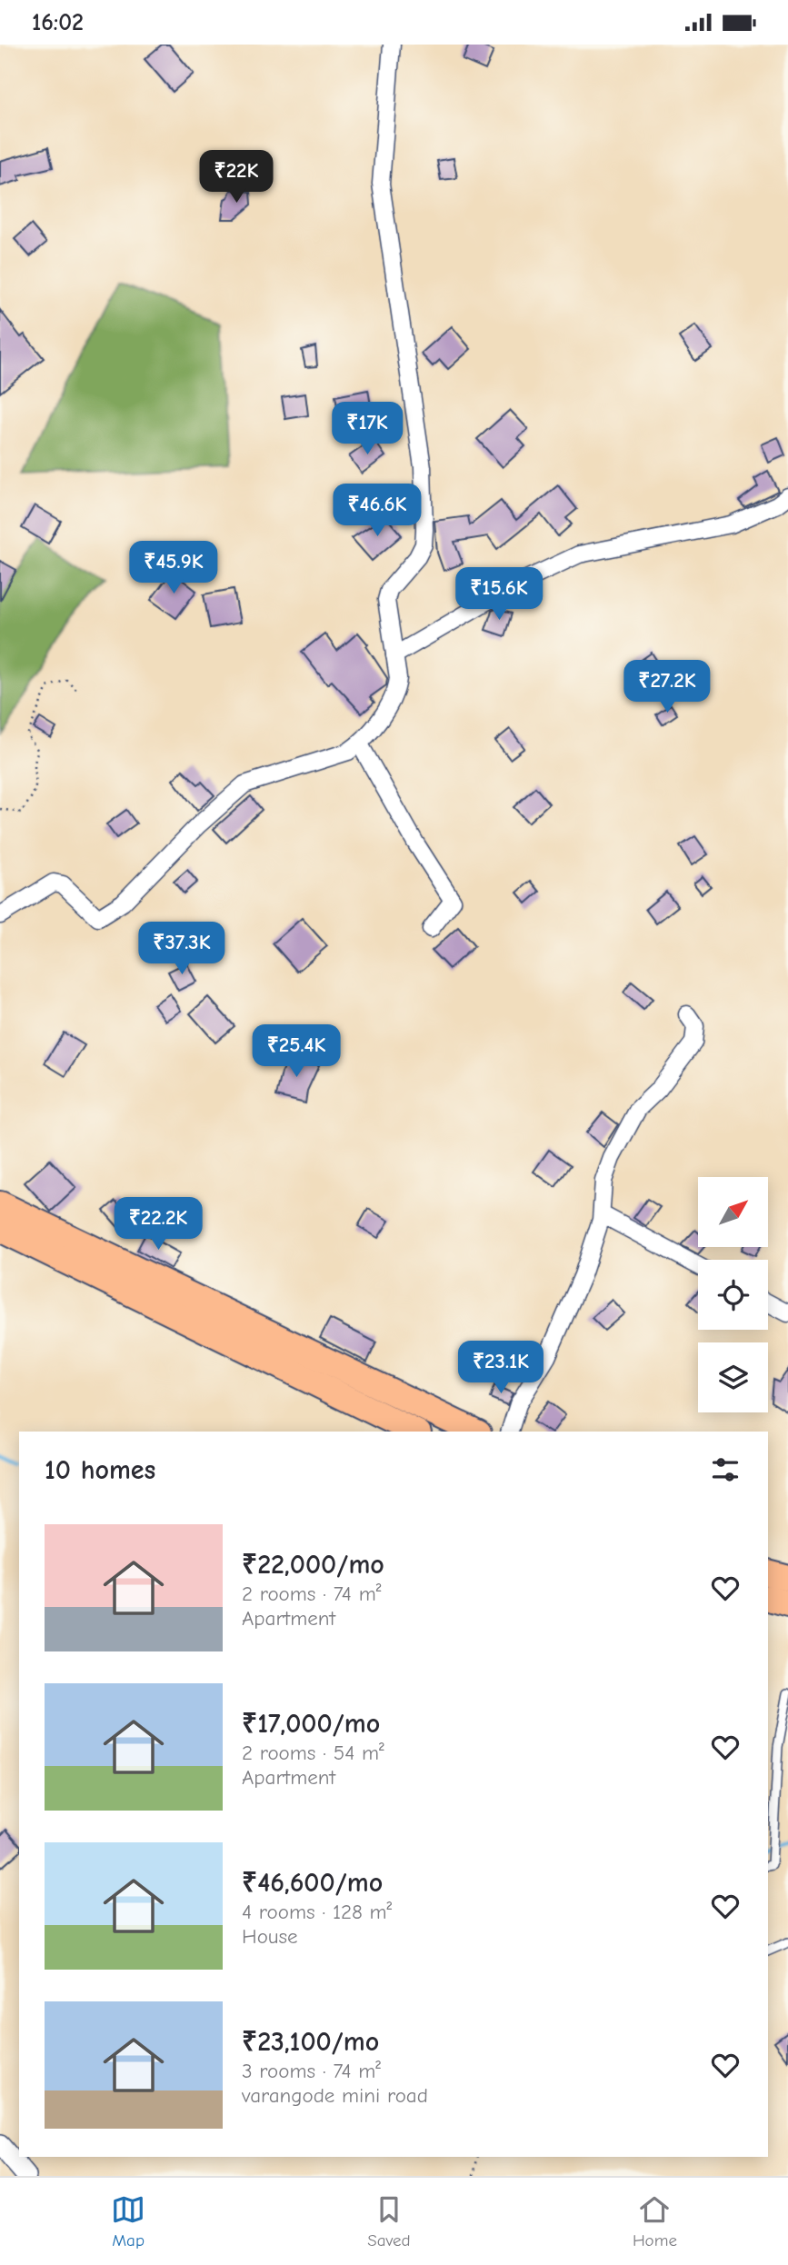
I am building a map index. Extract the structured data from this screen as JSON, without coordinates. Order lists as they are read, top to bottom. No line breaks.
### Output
{"north":"top right","page":{"status":"16:02","price":["₹22K","₹17K","₹46.6K","₹45.9K","₹15.6K","₹27.2K","₹37.3K","₹25.4K","₹22.2K","₹23.1K"],"heading":"10 homes","list":[{"name":"₹22,000/mo","note":"2 rooms · 74 m² · Apartment"},{"name":"₹17,000/mo","note":"2 rooms · 54 m² · Apartment"},{"name":"₹46,600/mo","note":"4 rooms · 128 m² · House"},{"name":"₹23,100/mo","note":"3 rooms · 74 m² · varangode mini road"}],"tabs":["Map","Saved","Home"]}}
